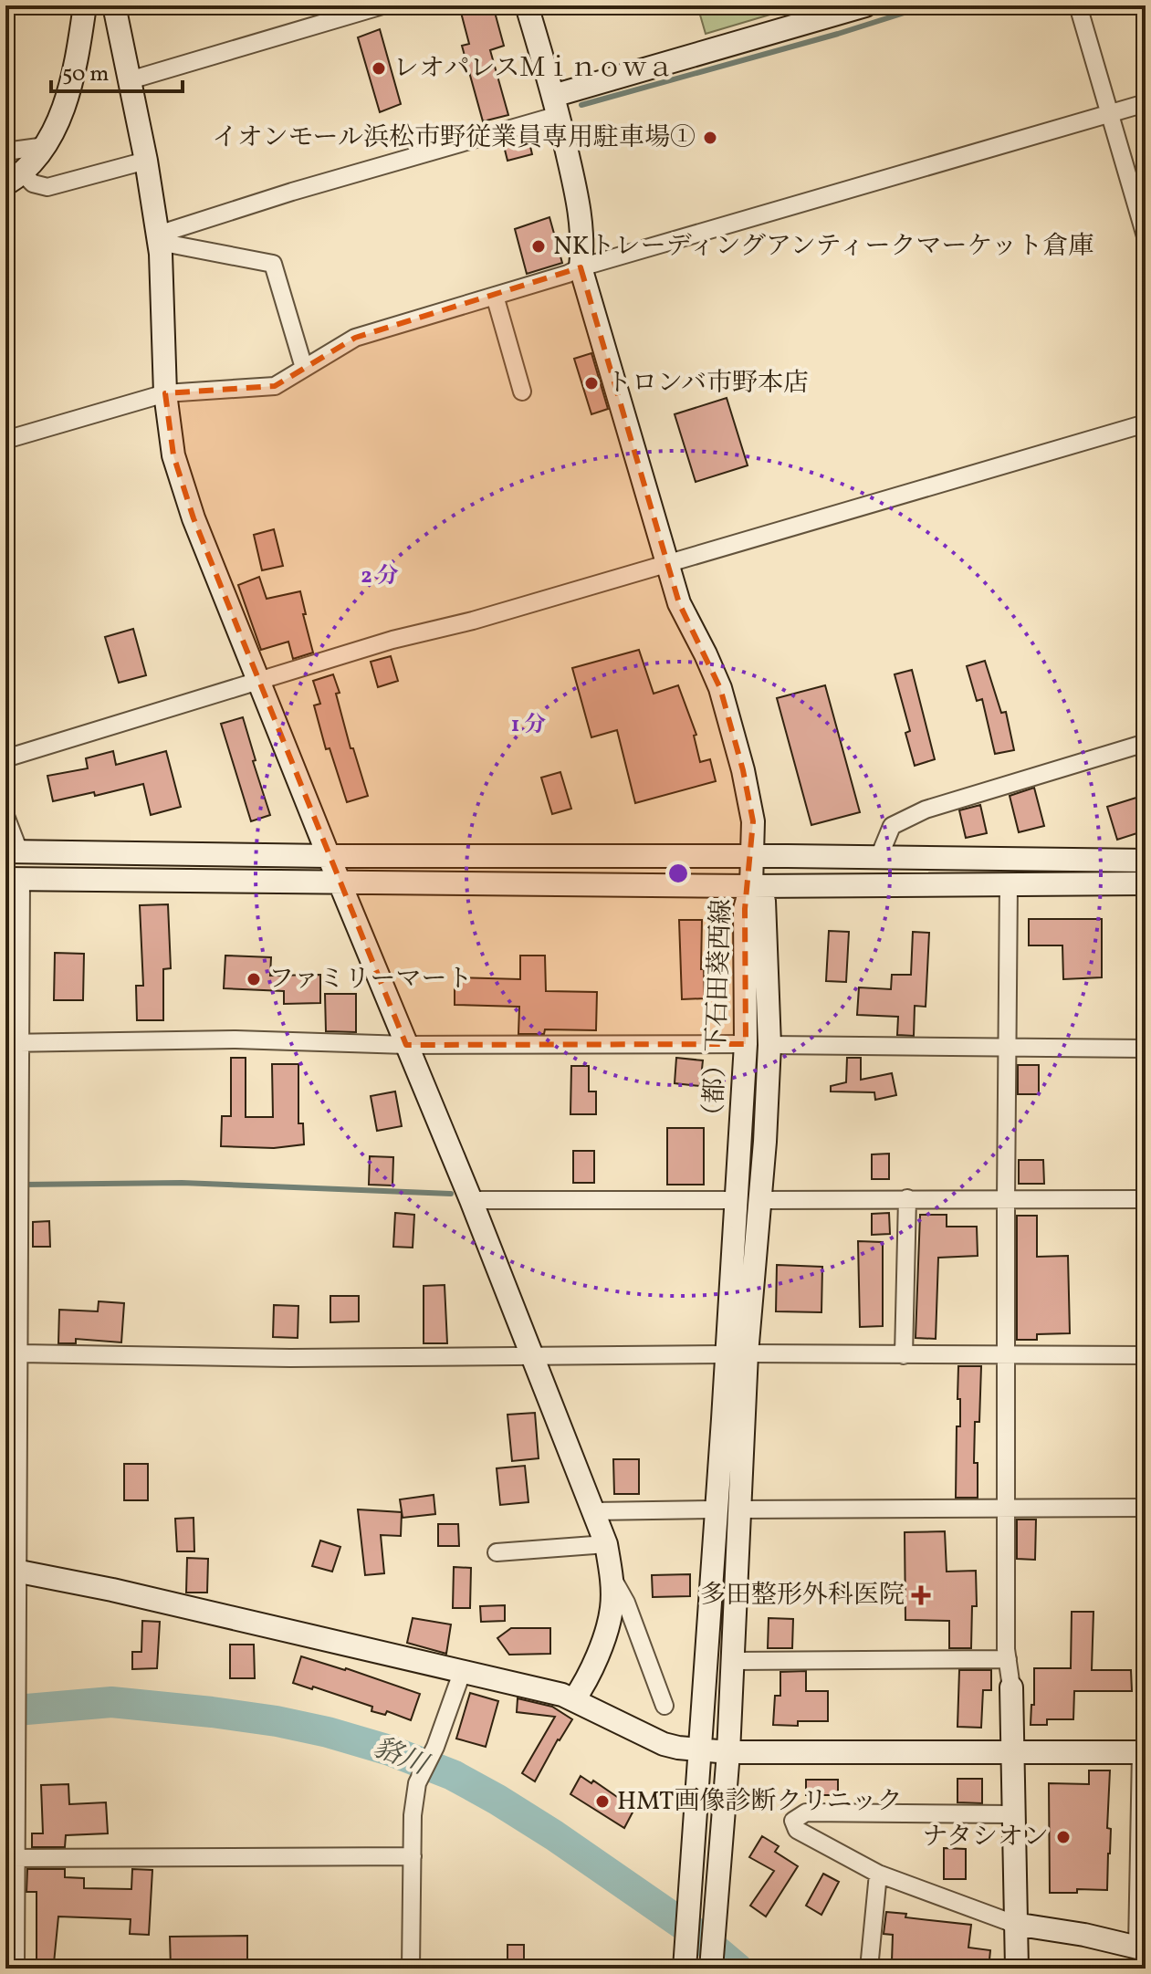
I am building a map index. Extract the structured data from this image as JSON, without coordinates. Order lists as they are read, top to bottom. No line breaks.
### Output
{"streets":{"street":["（都）下石田葵西線"]},"water":["貉川"],"places":{"other":["レオパレスＭｉｎｏｗａ","イオンモール浜松市野従業員専用駐車場①","NKトレーディングアンティークマーケット倉庫","トロンバ市野本店","ファミリーマート","HMT画像診断クリニック","ナタシオン"],"health":["多田整形外科医院"]},"scale_bar":"50 m","rings":["2 分","1 分"]}
